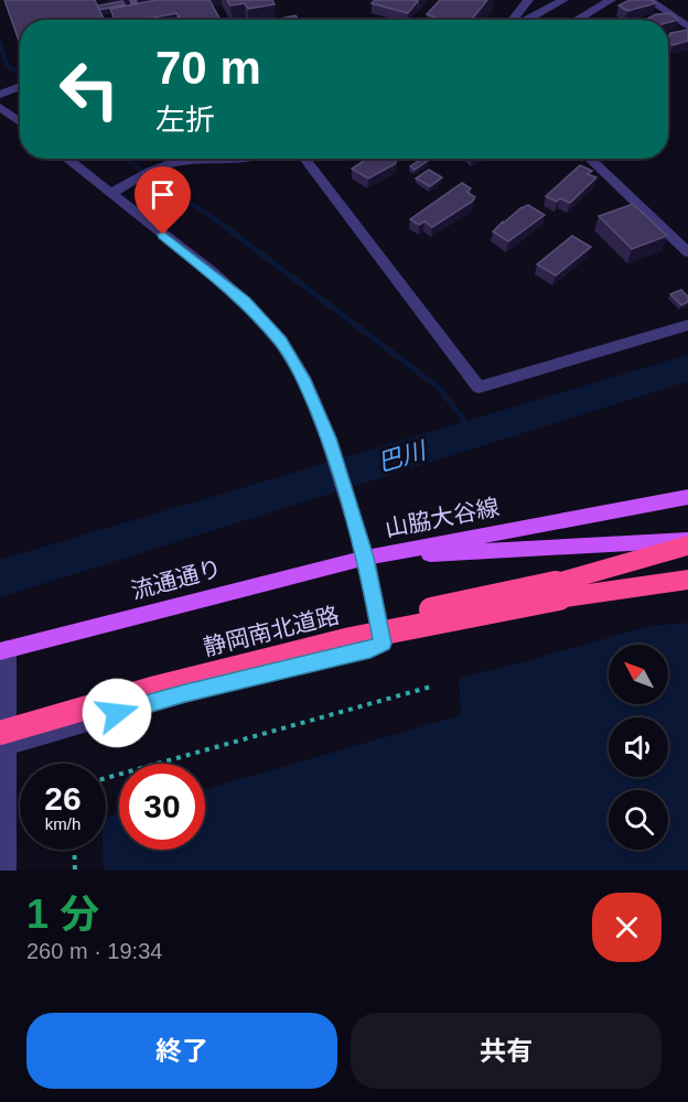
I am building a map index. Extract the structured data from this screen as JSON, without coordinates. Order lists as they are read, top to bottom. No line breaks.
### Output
{"streets":{"highway":["静岡南北道路"],"main road":["山脇大谷線","流通通り"]},"crossings":[["山脇大谷線","流通通り"]],"water":["巴川"],"north":"top left","page":{"turn":["70 m","左折"],"speed":"26 km/h","limit":"30","heading":["1 分","260 m · 19:34"],"buttons":["終了","共有"]}}
